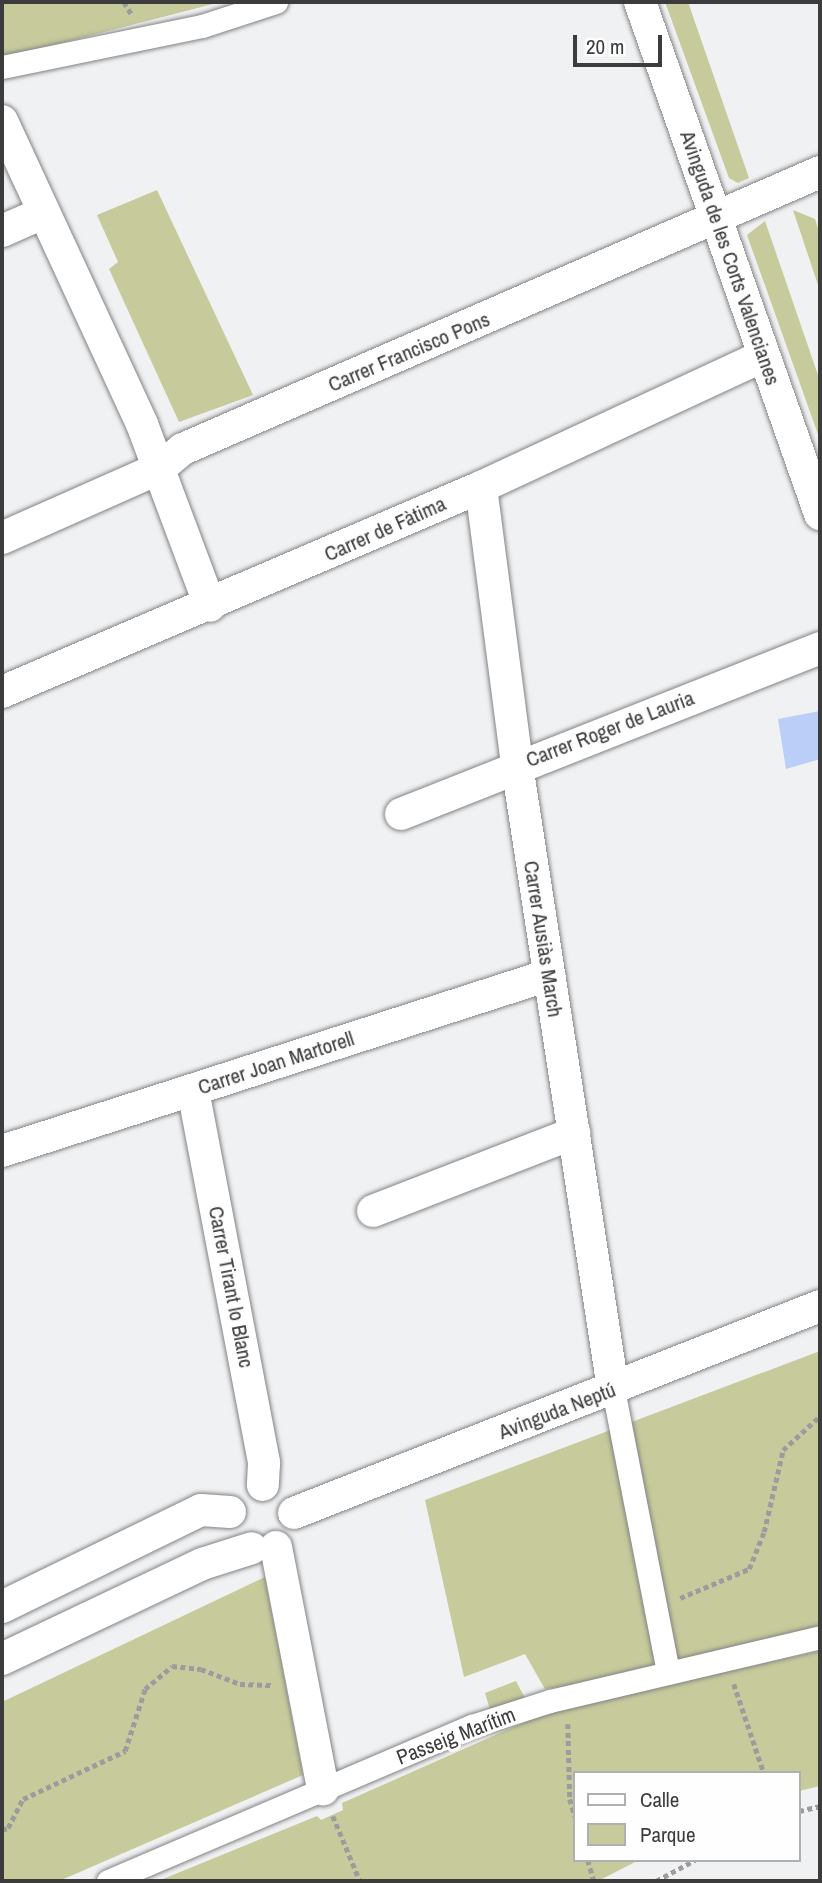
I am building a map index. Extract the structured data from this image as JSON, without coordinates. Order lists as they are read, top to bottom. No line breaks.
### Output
{"streets":{"street":["Avinguda de les Corts Valencianes","Carrer Francisco Pons","Carrer de Fàtima","Carrer Roger de Lauria","Carrer Ausiàs March","Carrer Joan Martorell","Carrer Tirant lo Blanc","Avinguda Neptú","Passeig Marítim"]},"crossings":[["Avinguda de les Corts Valencianes","Carrer Francisco Pons"],["Avinguda de les Corts Valencianes","Carrer de Fàtima"],["Carrer de Fàtima","Carrer Ausiàs March"],["Carrer Roger de Lauria","Carrer Ausiàs March"],["Carrer Ausiàs March","Carrer Joan Martorell"],["Carrer Ausiàs March","Avinguda Neptú"],["Carrer Joan Martorell","Carrer Tirant lo Blanc"],["Carrer Tirant lo Blanc","Avinguda Neptú"]],"legend":["Calle","Parque"],"scale_bar":"20 m"}
